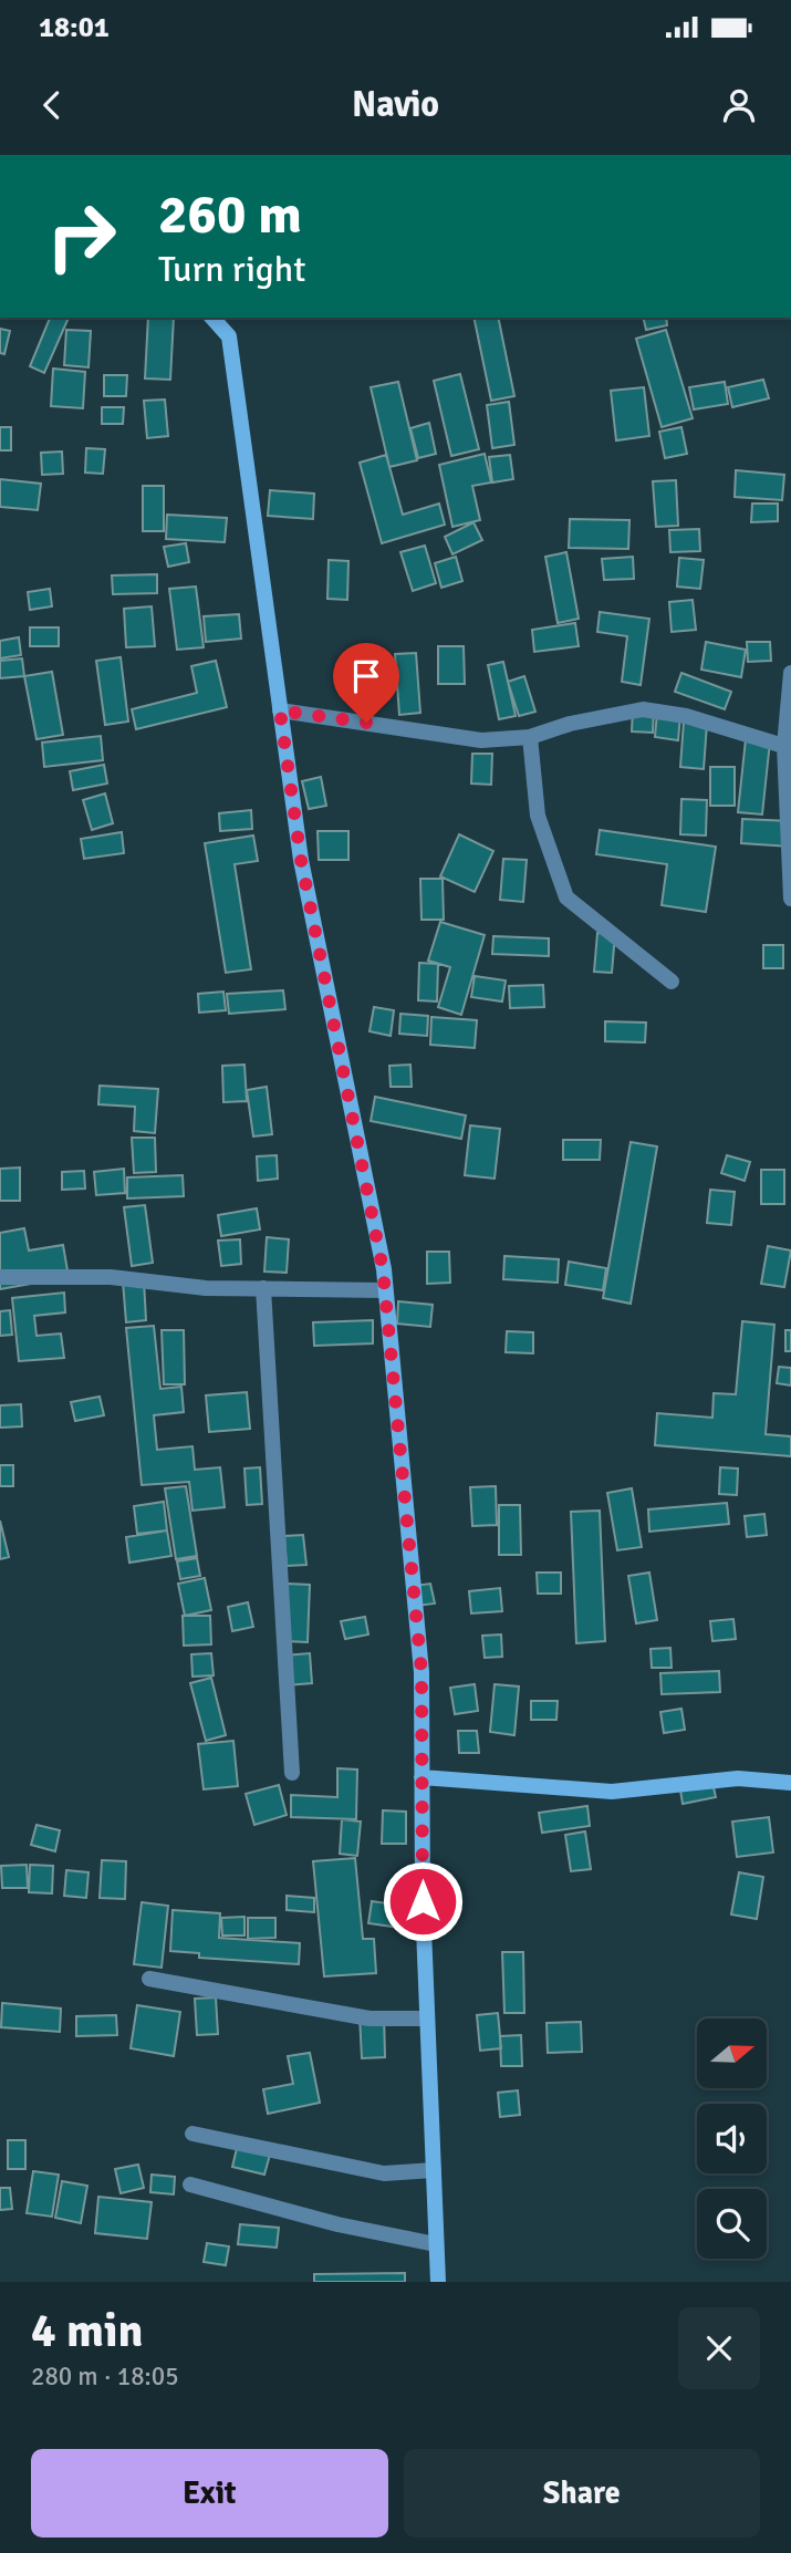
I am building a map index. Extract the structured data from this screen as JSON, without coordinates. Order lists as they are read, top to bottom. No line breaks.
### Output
{"north":"right","page":{"status":"18:01","header":"Navio","turn":["260 m","Turn right"],"heading":["4 min","280 m · 18:05"],"buttons":["Exit","Share"]}}
